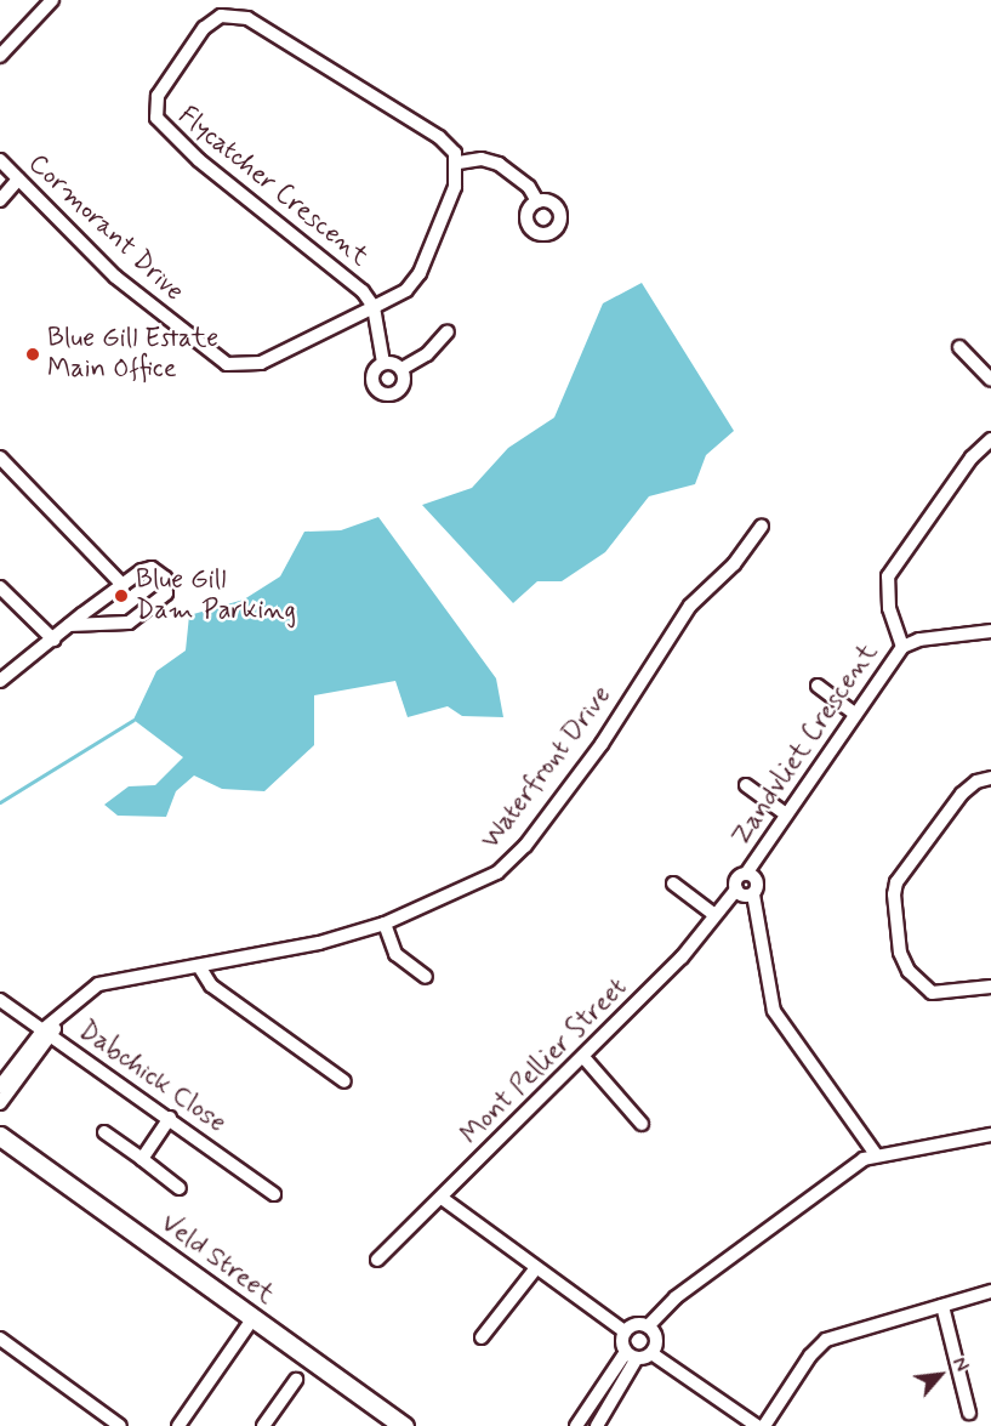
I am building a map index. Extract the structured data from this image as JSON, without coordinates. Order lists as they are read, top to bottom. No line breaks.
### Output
{"streets":{"street":["Flycatcher Crescent","Cormorant Drive","Zandvliet Crescent","Waterfront Drive","Mont Pellier Street","Dabchick Close","Veld Street"]},"crossings":[["Flycatcher Crescent","Cormorant Drive"],["Zandvliet Crescent","Mont Pellier Street"],["Waterfront Drive","Dabchick Close"]],"places":["Blue Gill Estate Main Office","Blue Gill Dam Parking"],"north":"top right"}
